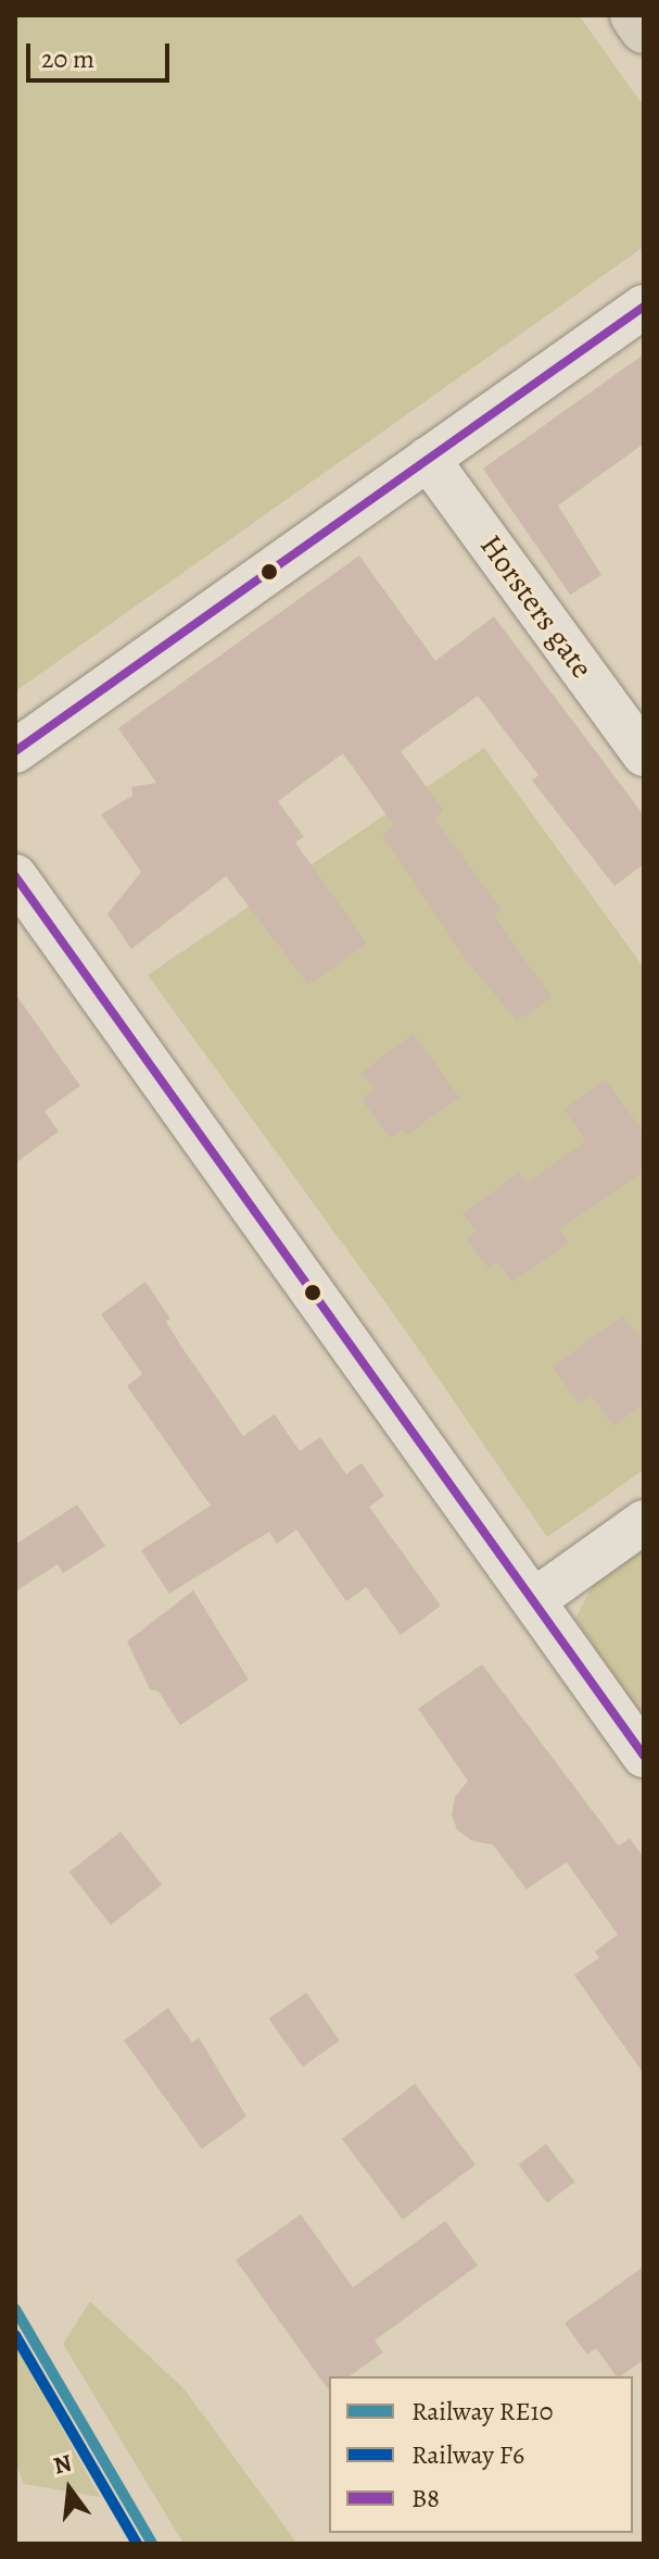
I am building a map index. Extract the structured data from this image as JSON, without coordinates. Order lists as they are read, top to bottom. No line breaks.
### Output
{"streets":{"street":["Horsters gate"]},"lines":["transit line B8","rail line RE10","rail line F6"],"legend":["Railway RE10","Railway F6","B8"],"scale_bar":"20 m","north":"top"}
